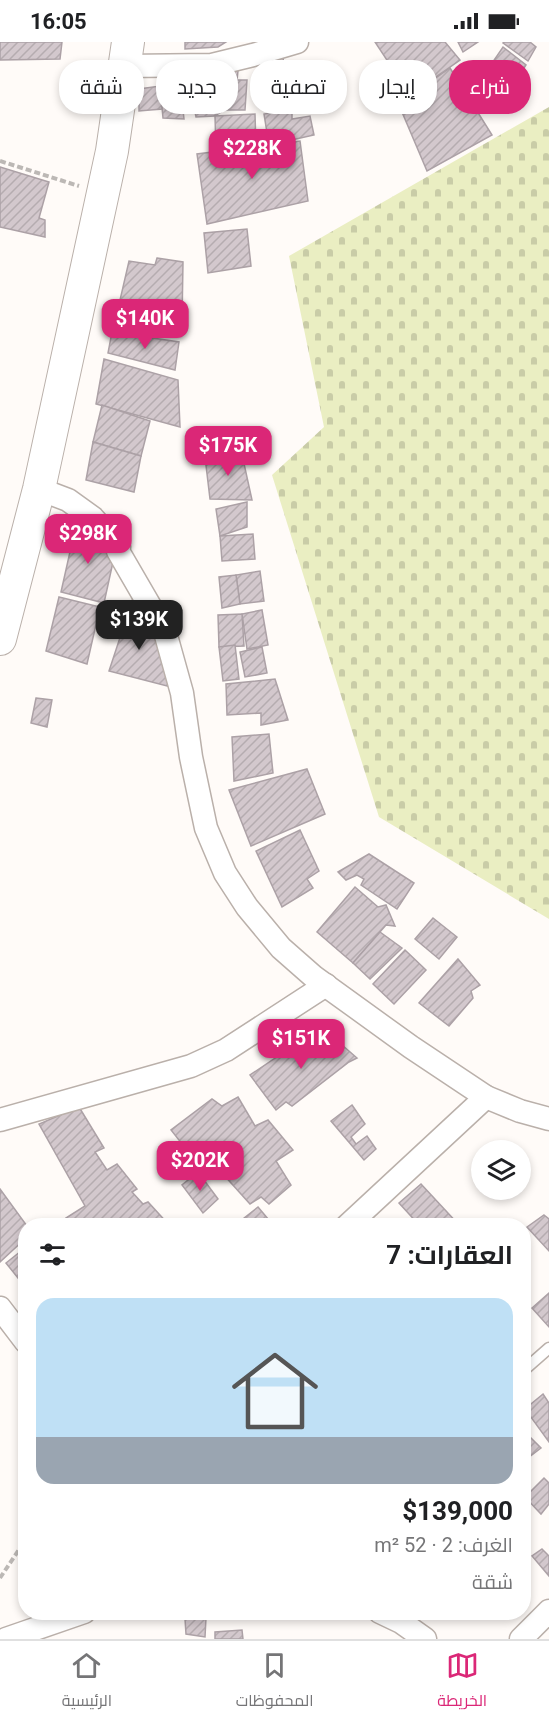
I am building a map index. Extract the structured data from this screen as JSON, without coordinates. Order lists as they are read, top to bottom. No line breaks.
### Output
{"page":{"status":"16:05","chip":["شراء","إيجار","تصفية","جديد","شقة"],"price":["$228K","$140K","$175K","$298K","$139K","$151K","$202K"],"heading":"العقارات: 7","list":[{"name":"$139,000","note":"الغرف: 2 · 52 m² · شقة"}],"tabs":["الخريطة","المحفوظات","الرئيسية"]}}
